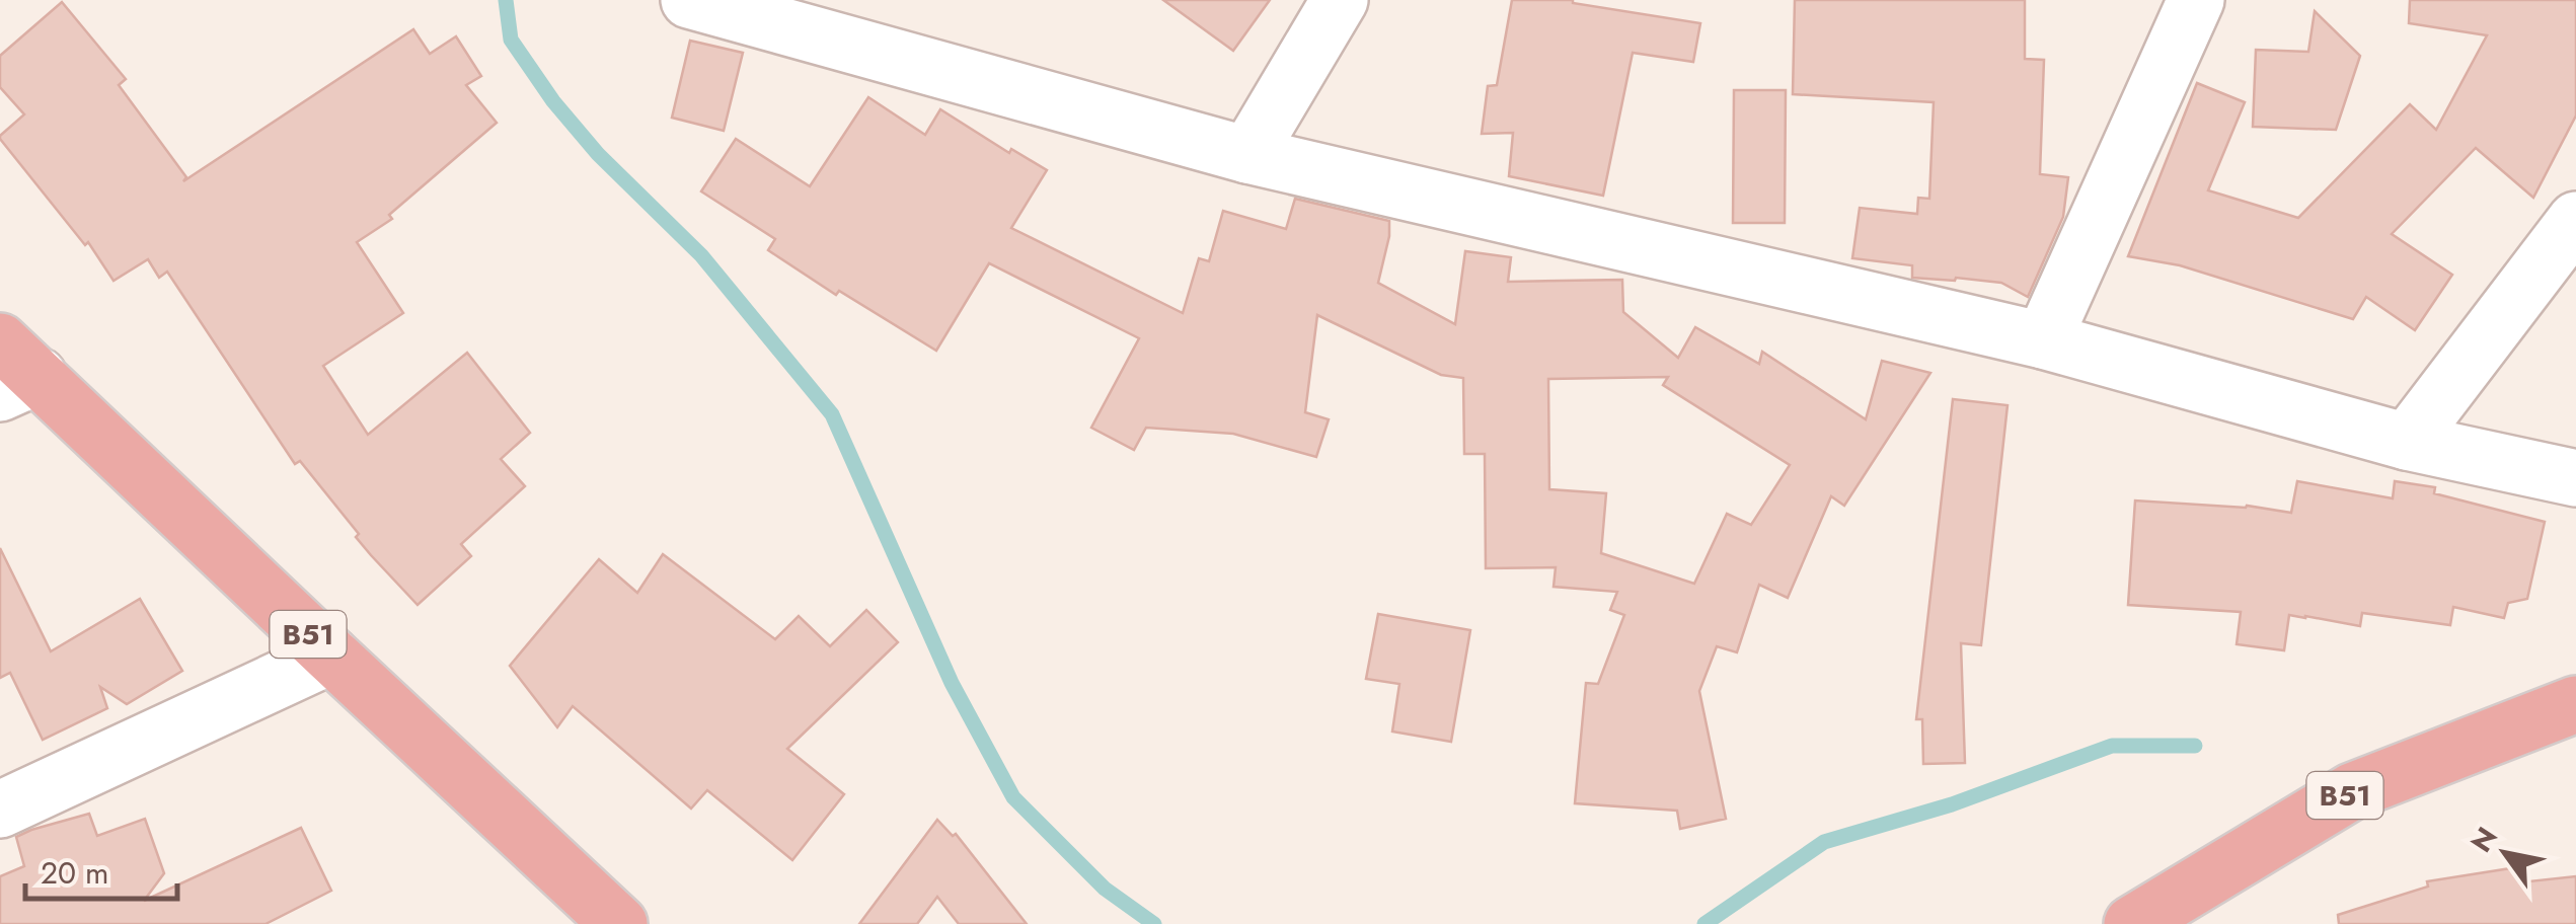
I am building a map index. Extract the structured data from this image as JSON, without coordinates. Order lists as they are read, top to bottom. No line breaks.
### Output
{"streets":{"highway":["B51"]},"scale_bar":"20 m","north":"top left"}
